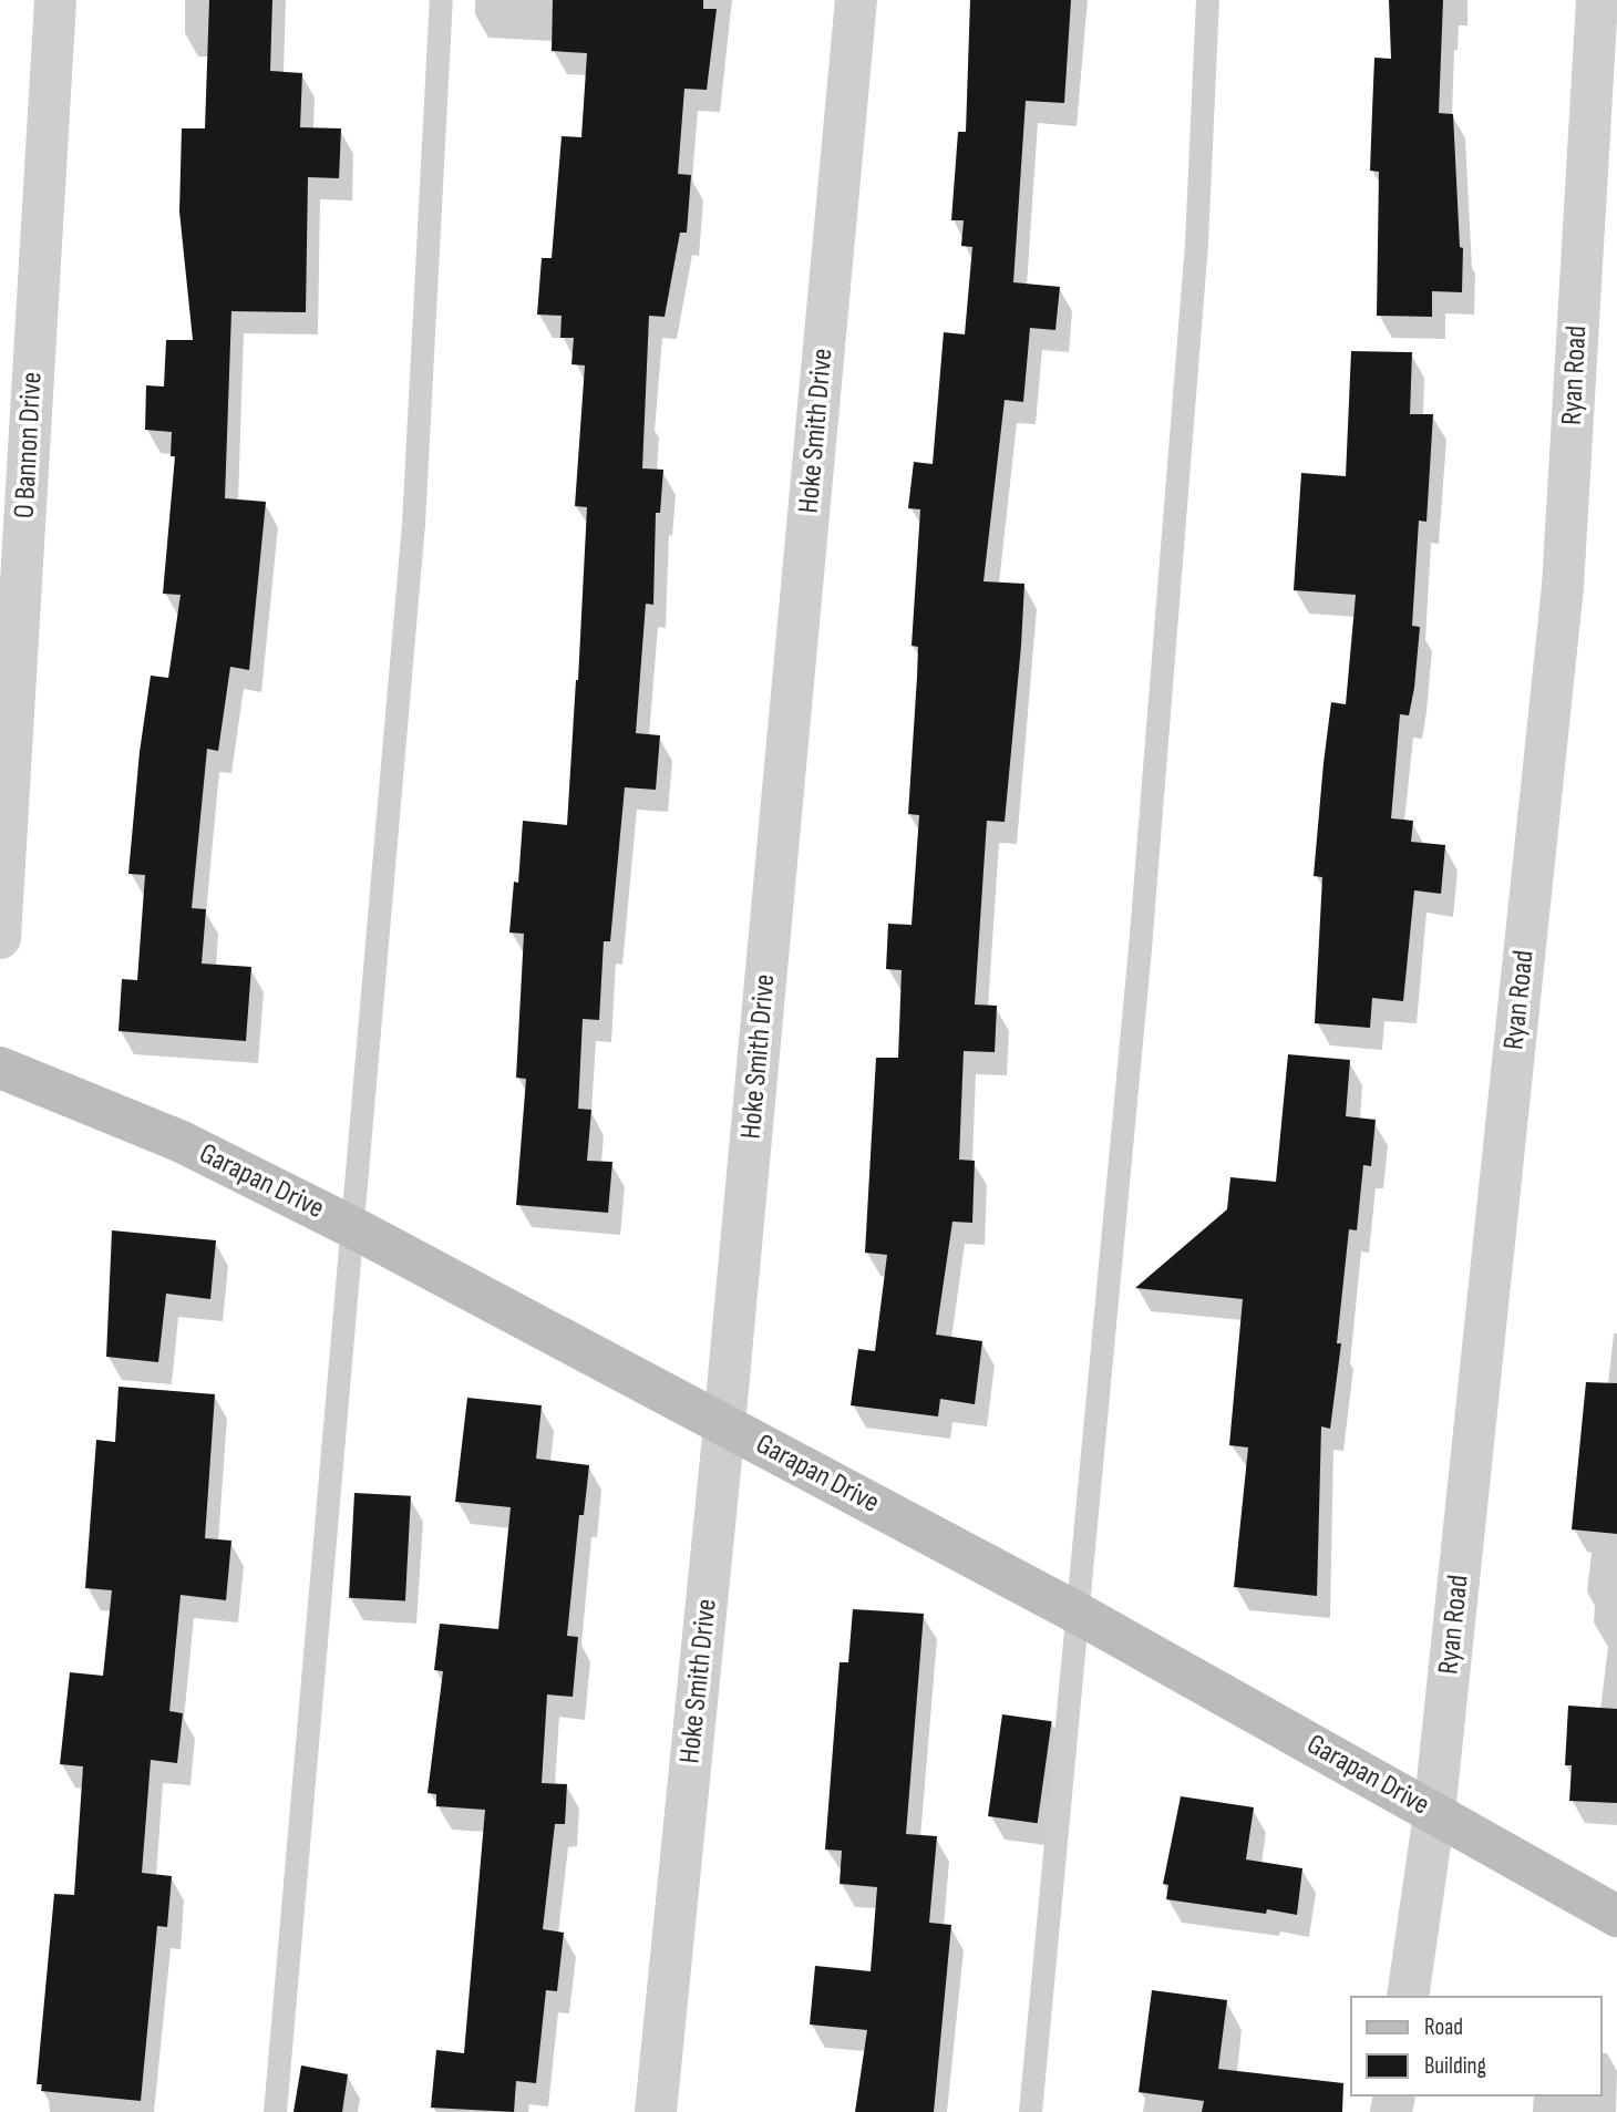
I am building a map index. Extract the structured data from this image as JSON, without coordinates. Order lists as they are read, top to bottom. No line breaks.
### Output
{"streets":{"street":["Ryan Road","Hoke Smith Drive","O Bannon Drive","Garapan Drive"]},"crossings":[["Ryan Road","Garapan Drive"],["Hoke Smith Drive","Garapan Drive"]],"legend":["Road","Building"]}
